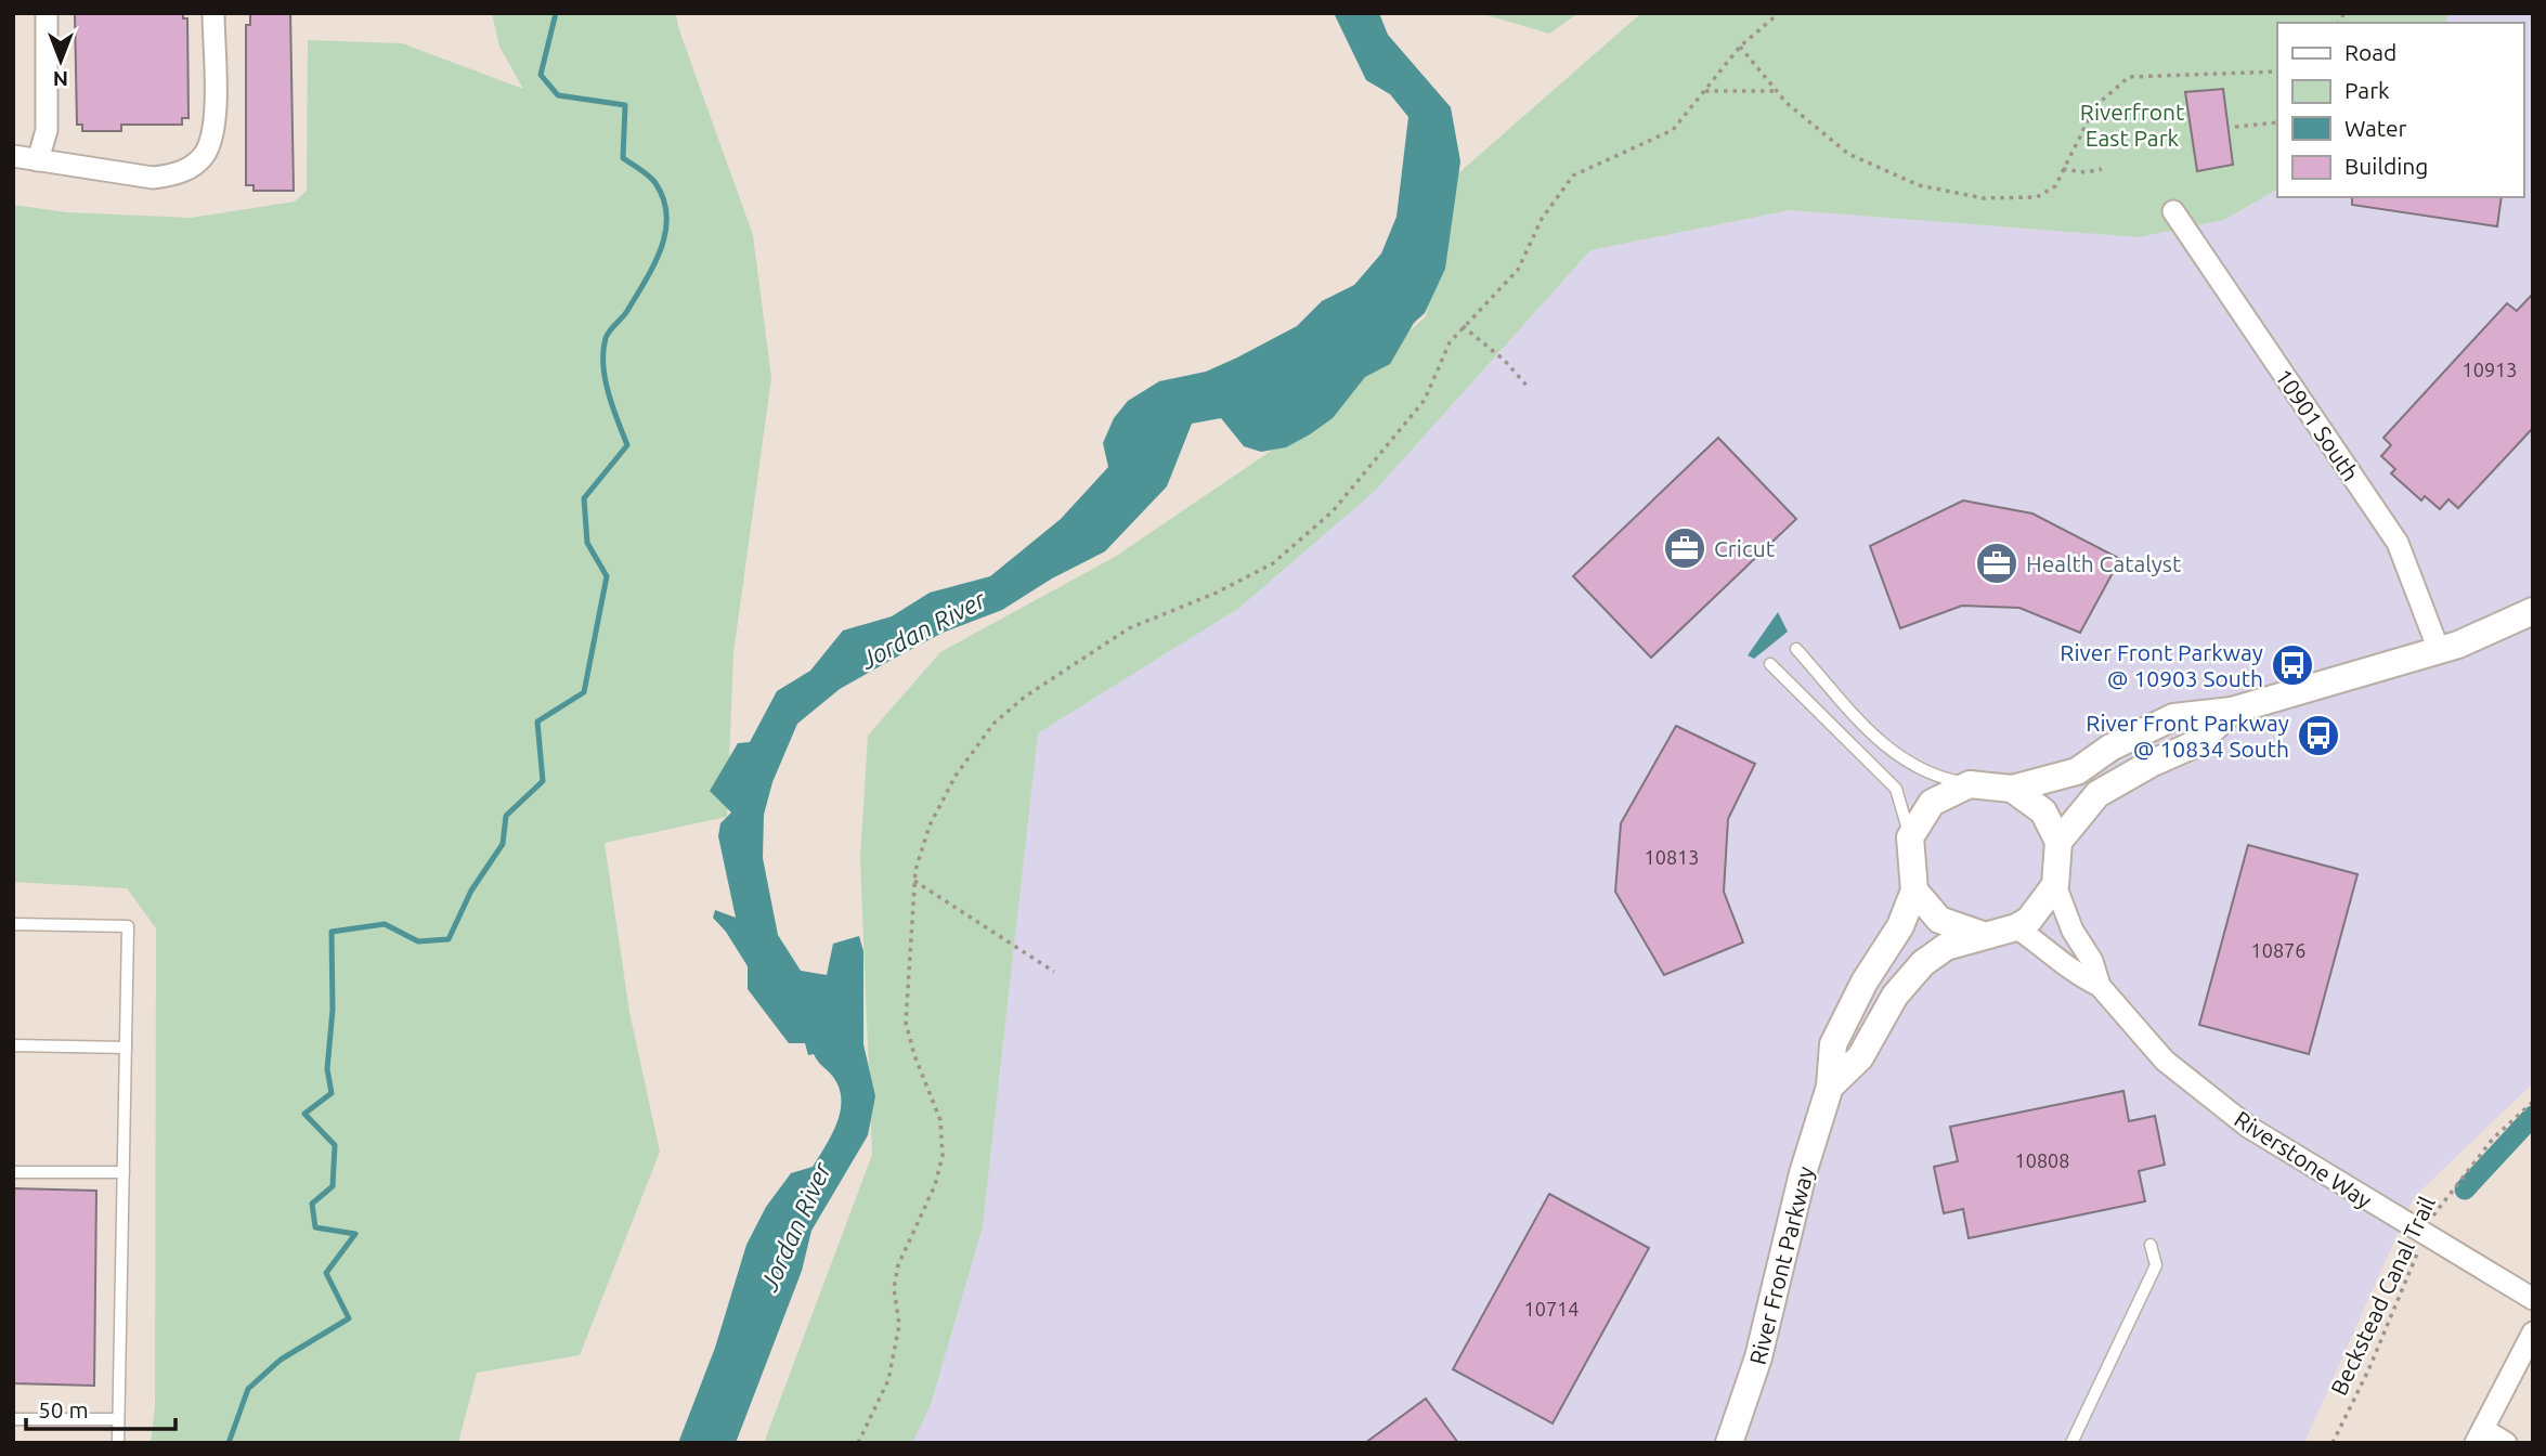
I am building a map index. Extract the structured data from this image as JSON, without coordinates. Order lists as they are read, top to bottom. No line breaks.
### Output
{"streets":{"street":["10901 South","Riverstone Way","River Front Parkway"],"path":["Beckstead Canal Trail"]},"crossings":[["Riverstone Way","River Front Parkway"],["Riverstone Way","Beckstead Canal Trail"]],"water":["Jordan River"],"parks":["Riverfront East Park"],"places":{"office":["Cricut","Health Catalyst"],"bus stop":["River Front Parkway @ 10903 South","River Front Parkway @ 10834 South"]},"house_numbers":["10913","10813","10876","10808","10714"],"legend":["Road","Park","Water","Building"],"scale_bar":"50 m","north":"bottom"}
